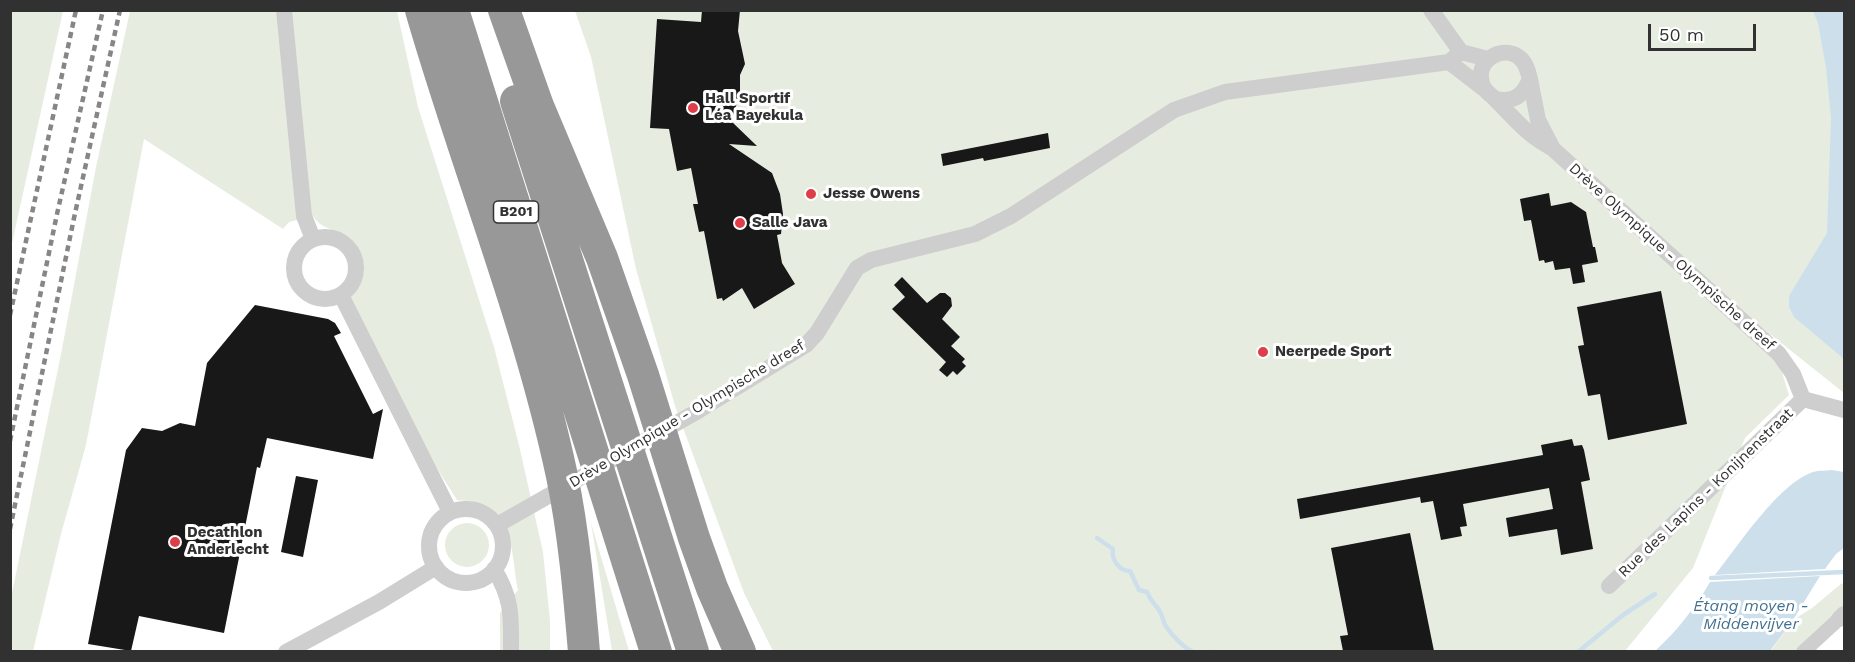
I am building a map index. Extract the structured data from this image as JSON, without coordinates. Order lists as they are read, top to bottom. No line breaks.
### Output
{"streets":{"highway":["B201"],"street":["Drève Olympique - Olympische dreef","Rue des Lapins - Konijnenstraat"]},"crossings":[["Drève Olympique - Olympische dreef","Rue des Lapins - Konijnenstraat"]],"water":["Étang moyen - Middenvijver"],"places":["Hall Sportif Léa Bayekula","Jesse Owens","Salle Java","Neerpede Sport","Decathlon Anderlecht"],"scale_bar":"50 m"}
